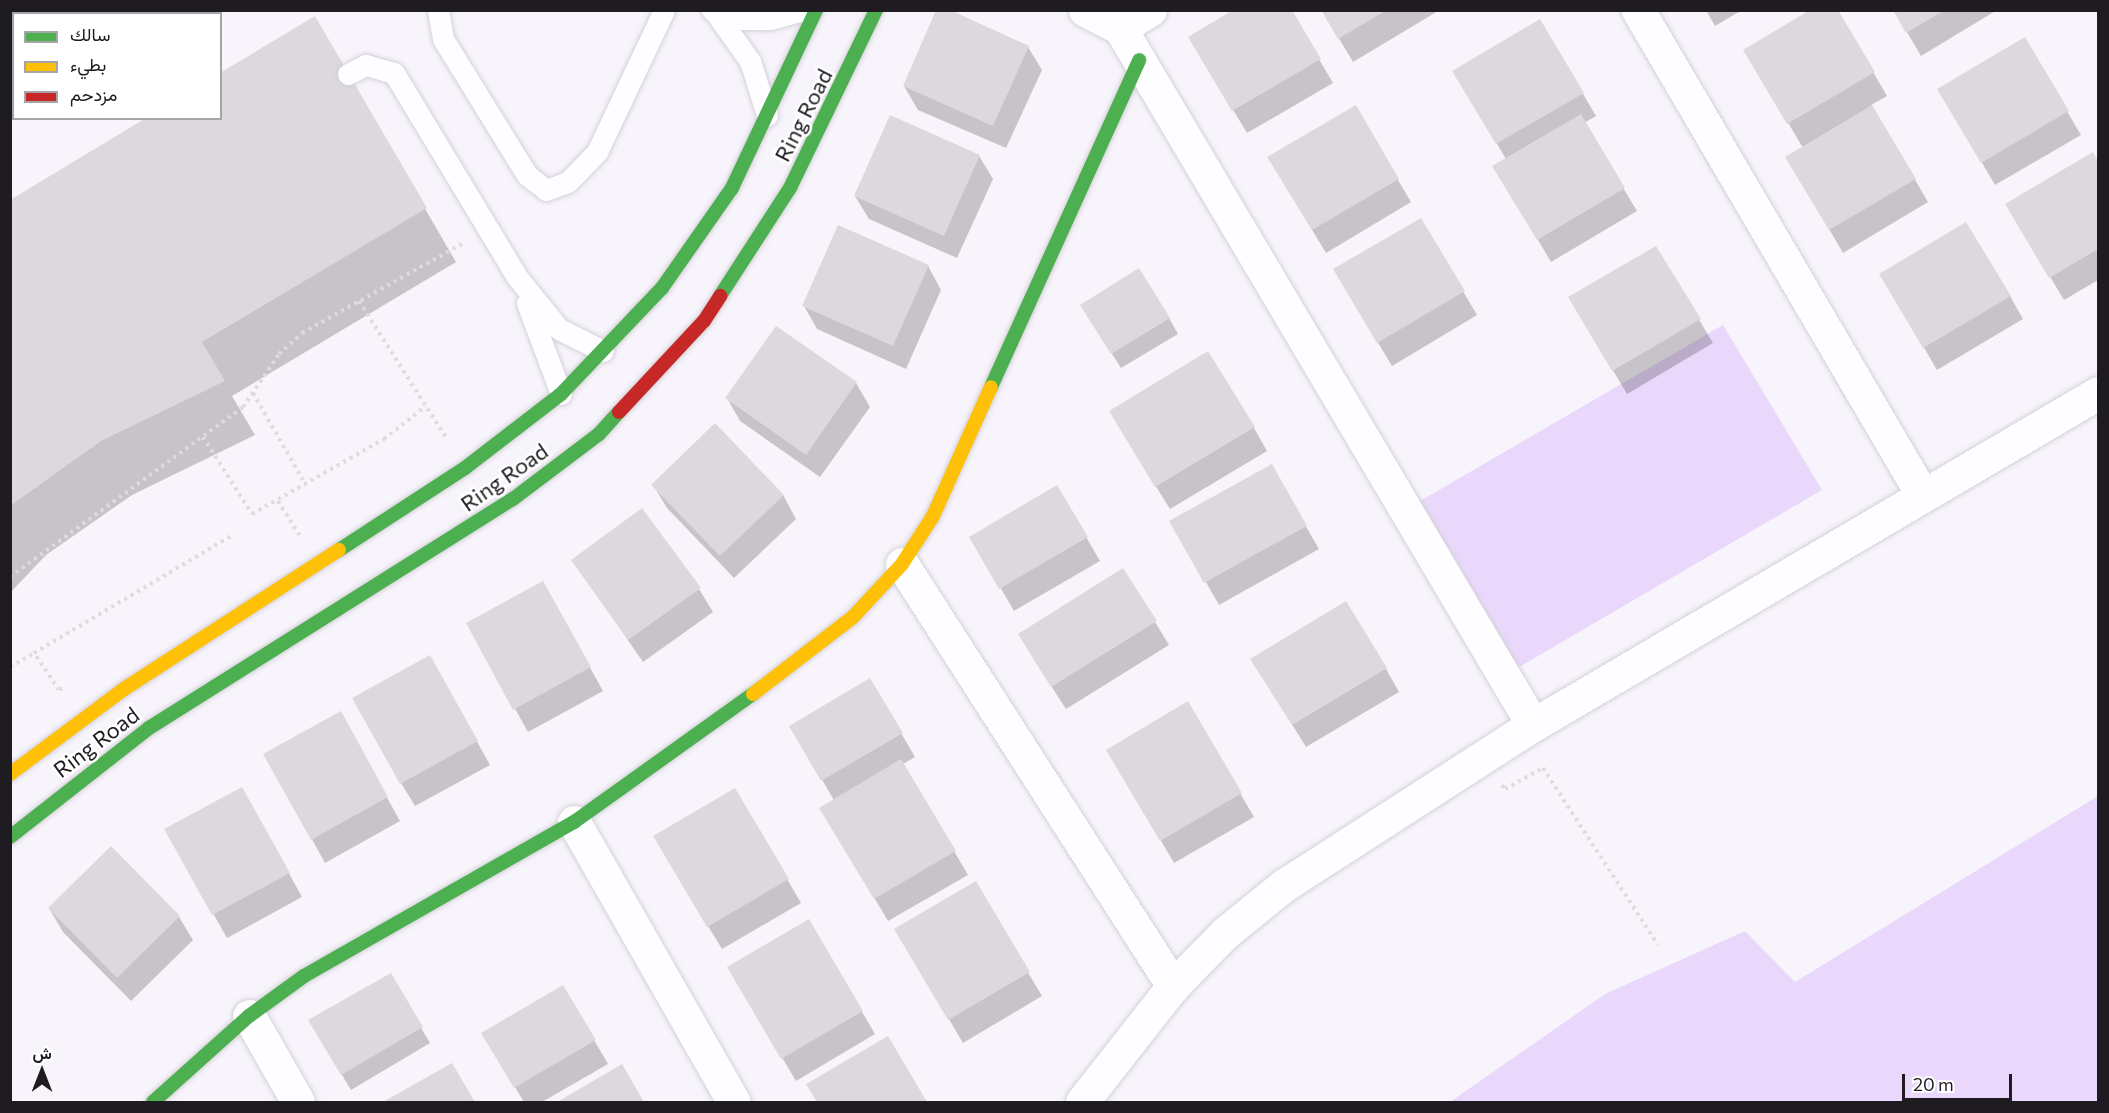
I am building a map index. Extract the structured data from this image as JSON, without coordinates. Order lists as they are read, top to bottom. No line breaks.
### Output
{"streets":{"street":["Ring Road"]},"legend":["سالك","بطيء","مزدحم"],"scale_bar":"20 m","north":"top"}
